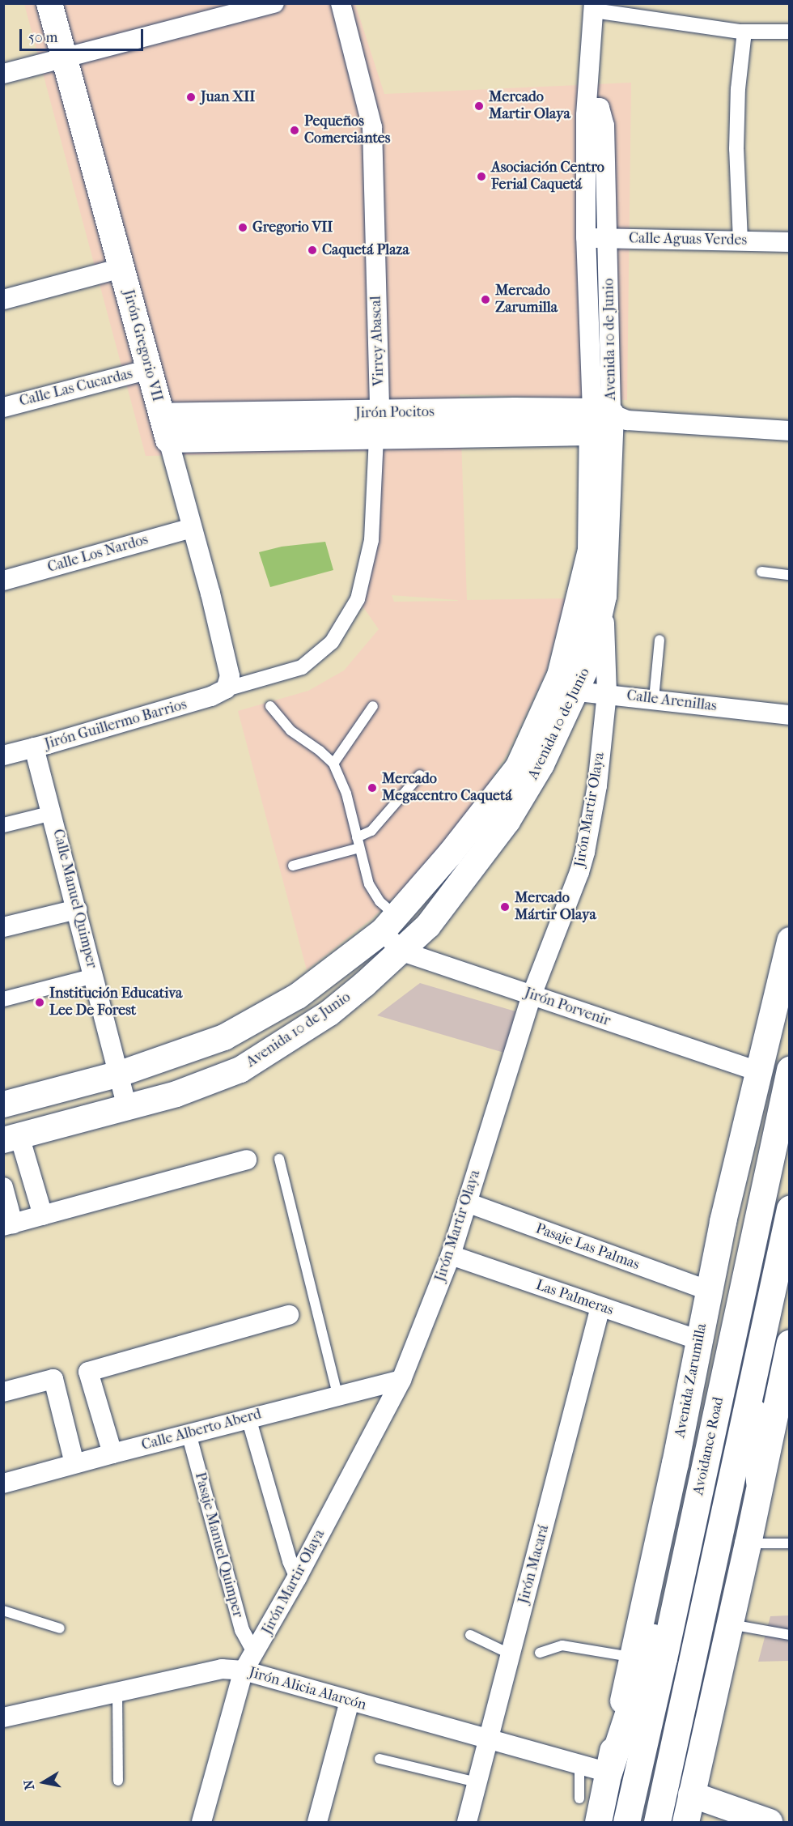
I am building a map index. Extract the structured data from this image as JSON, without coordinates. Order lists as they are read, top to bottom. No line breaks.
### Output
{"streets":{"main road":["Avenida Zarumilla","Avoidance Road"],"street":["Calle Aguas Verdes","Avenida 10 de Junio","Virrey Abascal","Jirón Gregorio VII","Calle Las Cucardas","Jirón Pocitos","Calle Los Nardos","Calle Arenillas","Jirón Guillermo Barrios","Jirón Martir Olaya","Calle Manuel Quimper","Jirón Porvenir","Pasaje Las Palmas","Las Palmeras","Calle Alberto Aberd","Pasaje Manuel Quimper","Jirón Macará","Jirón Alicia Alarcón"]},"crossings":[["Calle Aguas Verdes","Avenida 10 de Junio"],["Avenida 10 de Junio","Jirón Pocitos"],["Avenida 10 de Junio","Calle Arenillas"],["Avenida 10 de Junio","Jirón Martir Olaya"],["Avenida 10 de Junio","Calle Manuel Quimper"],["Avenida 10 de Junio","Jirón Porvenir"],["Virrey Abascal","Jirón Gregorio VII"],["Virrey Abascal","Jirón Pocitos"],["Virrey Abascal","Jirón Guillermo Barrios"],["Jirón Gregorio VII","Calle Las Cucardas"],["Jirón Gregorio VII","Jirón Pocitos"],["Jirón Gregorio VII","Calle Los Nardos"],["Jirón Gregorio VII","Jirón Guillermo Barrios"],["Calle Arenillas","Jirón Martir Olaya"],["Jirón Guillermo Barrios","Calle Manuel Quimper"],["Jirón Martir Olaya","Jirón Porvenir"],["Jirón Martir Olaya","Pasaje Las Palmas"],["Jirón Martir Olaya","Las Palmeras"],["Jirón Martir Olaya","Calle Alberto Aberd"],["Jirón Martir Olaya","Pasaje Manuel Quimper"],["Jirón Martir Olaya","Jirón Alicia Alarcón"],["Jirón Porvenir","Avenida Zarumilla"],["Pasaje Las Palmas","Avenida Zarumilla"],["Las Palmeras","Avenida Zarumilla"],["Las Palmeras","Jirón Macará"],["Avenida Zarumilla","Jirón Alicia Alarcón"],["Calle Alberto Aberd","Pasaje Manuel Quimper"],["Jirón Macará","Jirón Alicia Alarcón"]],"places":["Juan XII","Mercado Martir Olaya","Pequeños Comerciantes","Asociación Centro Ferial Caquetá","Gregorio VII","Caquetá Plaza","Mercado Zarumilla","Mercado Megacentro Caquetá","Mercado Mártir Olaya","Institución Educativa Lee De Forest"],"scale_bar":"50 m","north":"left"}
